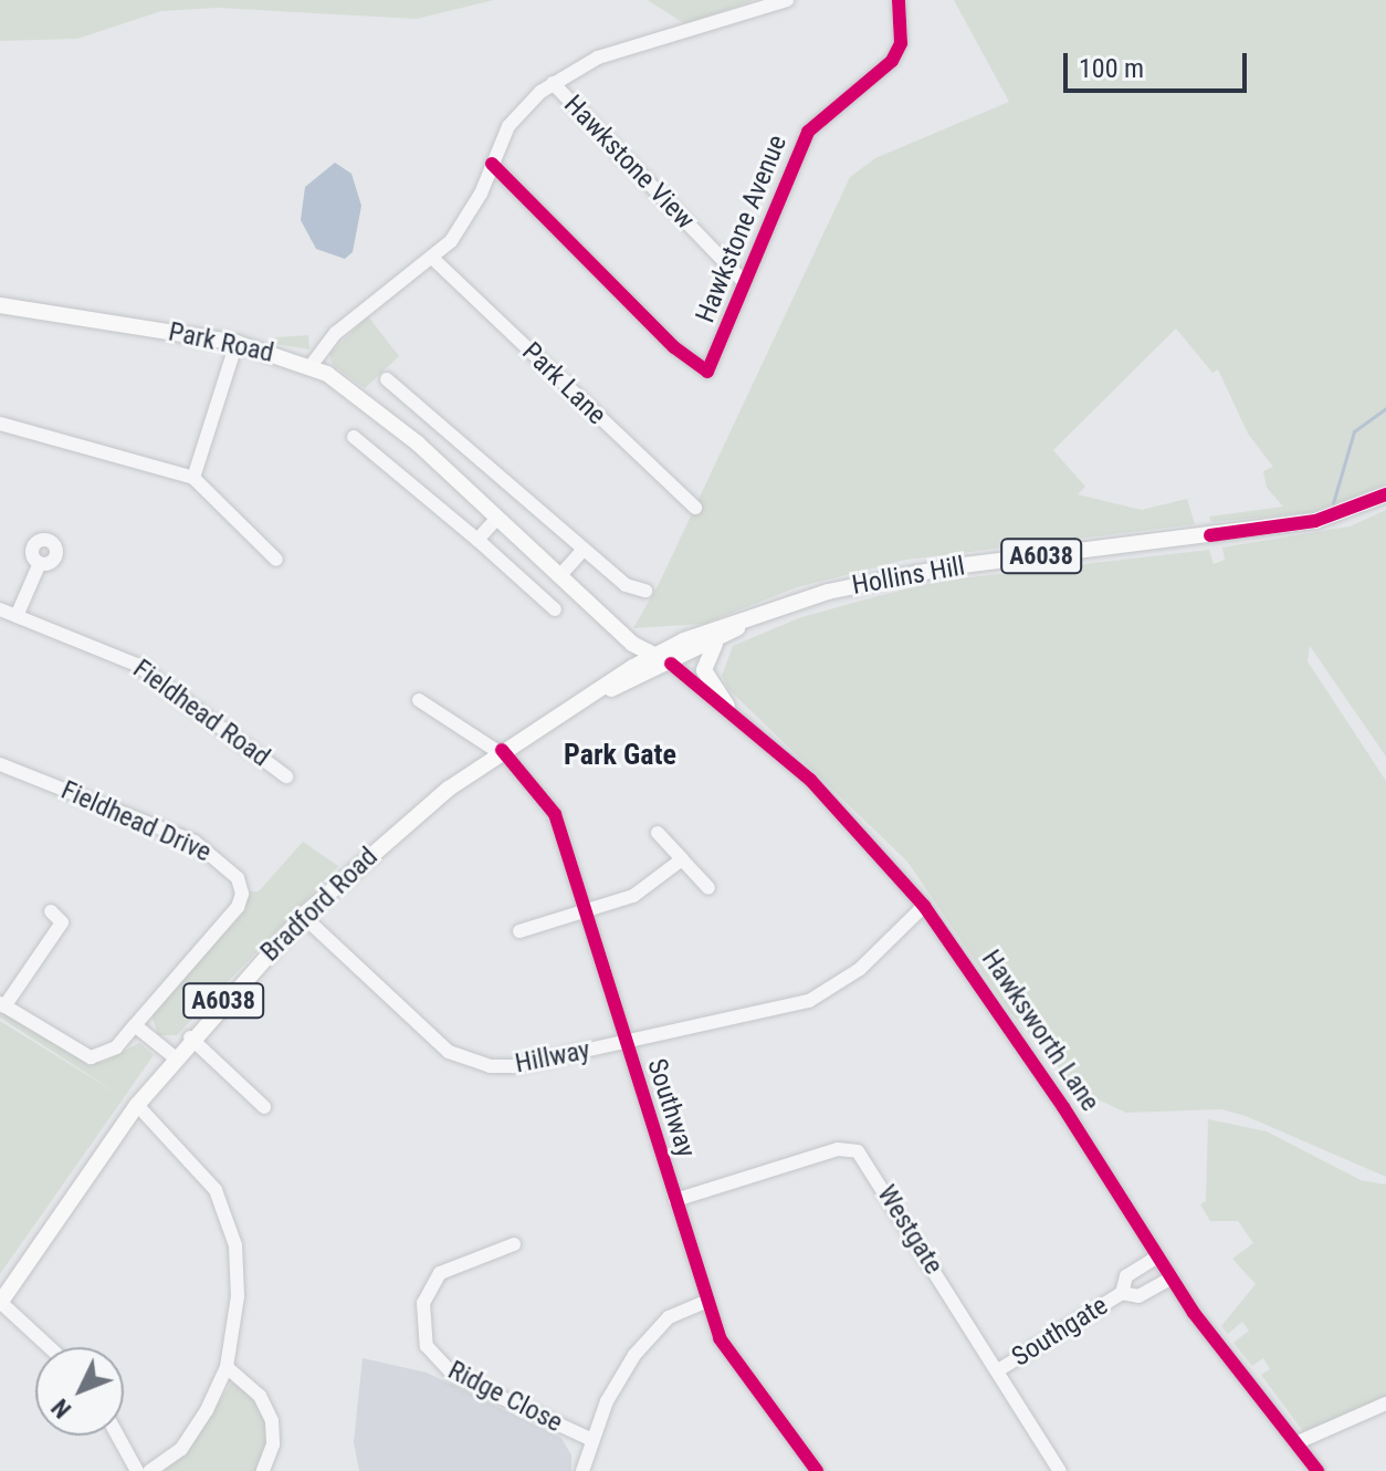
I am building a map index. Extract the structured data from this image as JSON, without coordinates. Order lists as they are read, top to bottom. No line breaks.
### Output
{"streets":{"main road":["Park Road","A6038","Hollins Hill","Bradford Road"],"street":["Hawkstone View","Hawkstone Avenue","Park Lane","Fieldhead Road","Fieldhead Drive","Hawksworth Lane","Hillway","Southway","Westgate","Southgate","Ridge Close"]},"crossings":[["Hawkstone View","Hawkstone Avenue"],["Park Road","Hollins Hill"],["Park Road","Bradford Road"],["Park Road","Hawksworth Lane"],["Hollins Hill","Bradford Road"],["Hollins Hill","Hawksworth Lane"],["Bradford Road","Hawksworth Lane"],["Bradford Road","Hillway"],["Bradford Road","Southway"],["Hawksworth Lane","Hillway"],["Hawksworth Lane","Southgate"],["Hillway","Southway"],["Southway","Westgate"],["Westgate","Southgate"]],"districts":["Park Gate"],"scale_bar":"100 m","north":"bottom left"}
